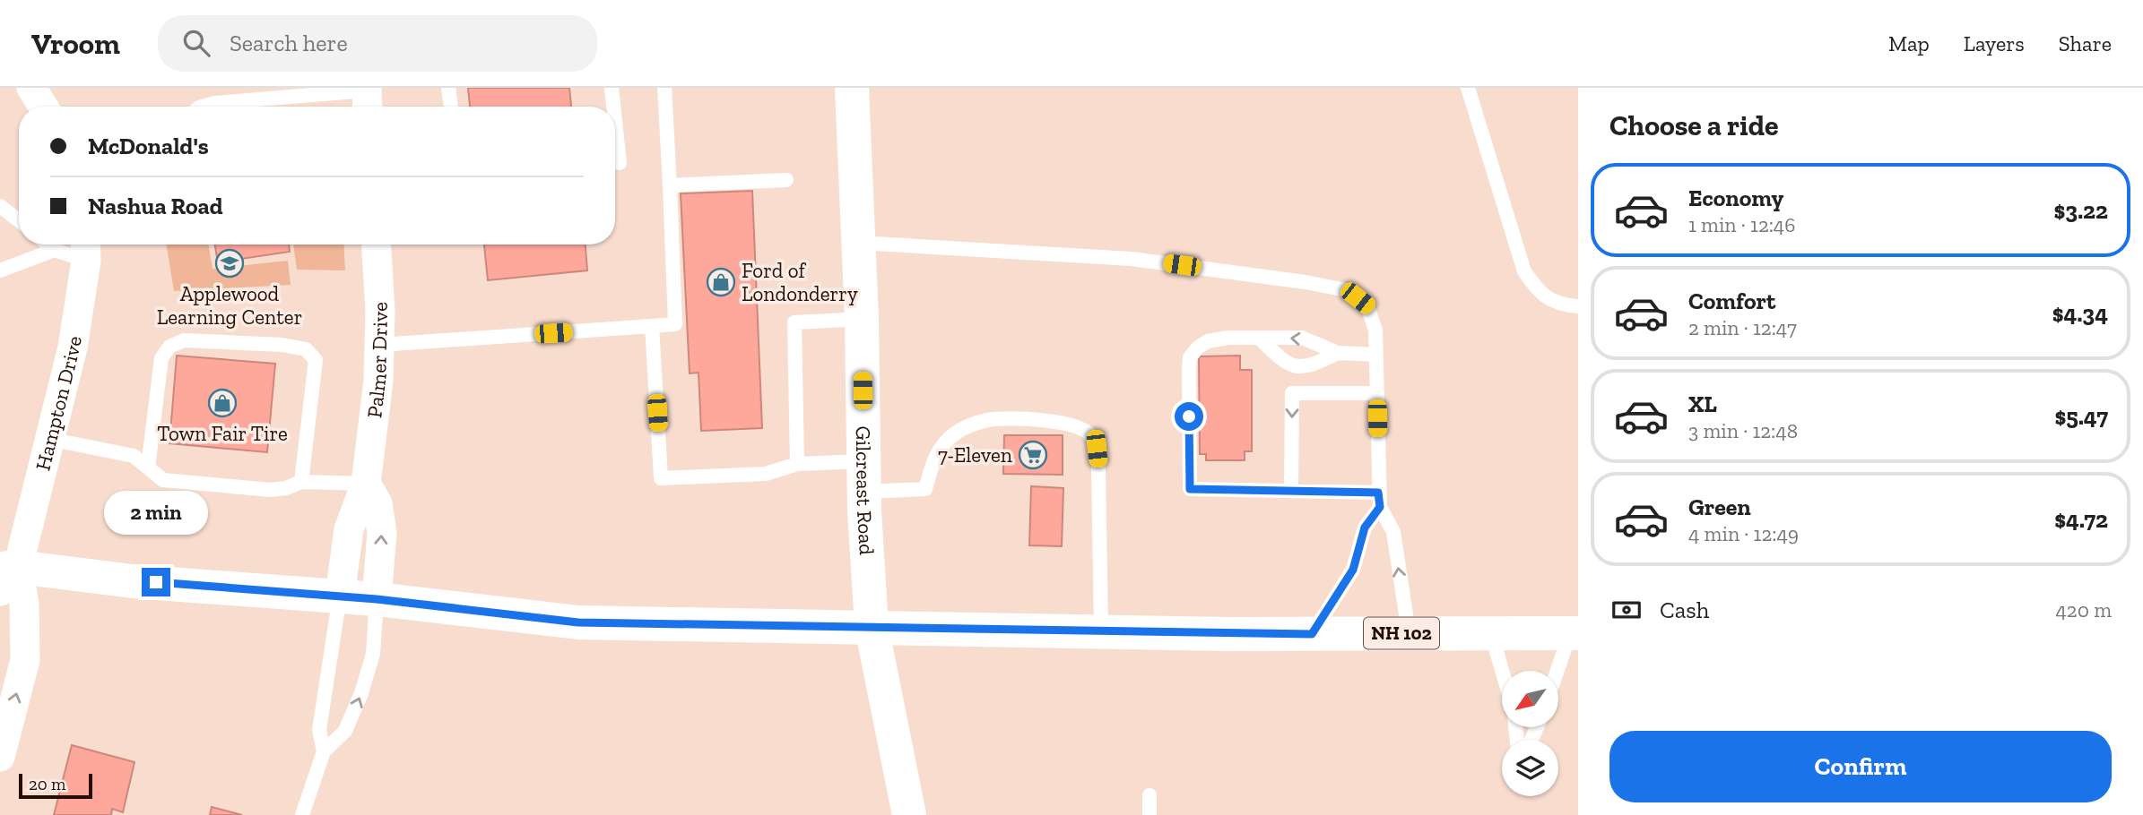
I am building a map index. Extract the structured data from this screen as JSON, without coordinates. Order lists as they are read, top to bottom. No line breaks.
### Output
{"streets":{"main road":["Gilcreast Road","NH 102"],"street":["Palmer Drive","Hampton Drive"]},"crossings":[["Palmer Drive","NH 102"],["Hampton Drive","NH 102"],["Gilcreast Road","NH 102"]],"places":{"school or university":["Applewood Learning Center"],"shop":["Ford of Londonderry","Town Fair Tire"],"supermarket":["7-Eleven"]},"scale_bar":"20 m","north":"bottom left","page":{"header":"Vroom","search":"Search here","nav":["Map","Layers","Share"],"heading":"Choose a ride","banner":["McDonald's","Nashua Road"],"list":[{"name":"Economy","note":"1 min · 12:46","value":"$3.22"},{"name":"Comfort","note":"2 min · 12:47","value":"$4.34"},{"name":"XL","note":"3 min · 12:48","value":"$5.47"},{"name":"Green","note":"4 min · 12:49","value":"$4.72"}],"bubble":"2 min","pay":["Cash","420 m"],"buttons":"Confirm","scale":"20 m"}}
